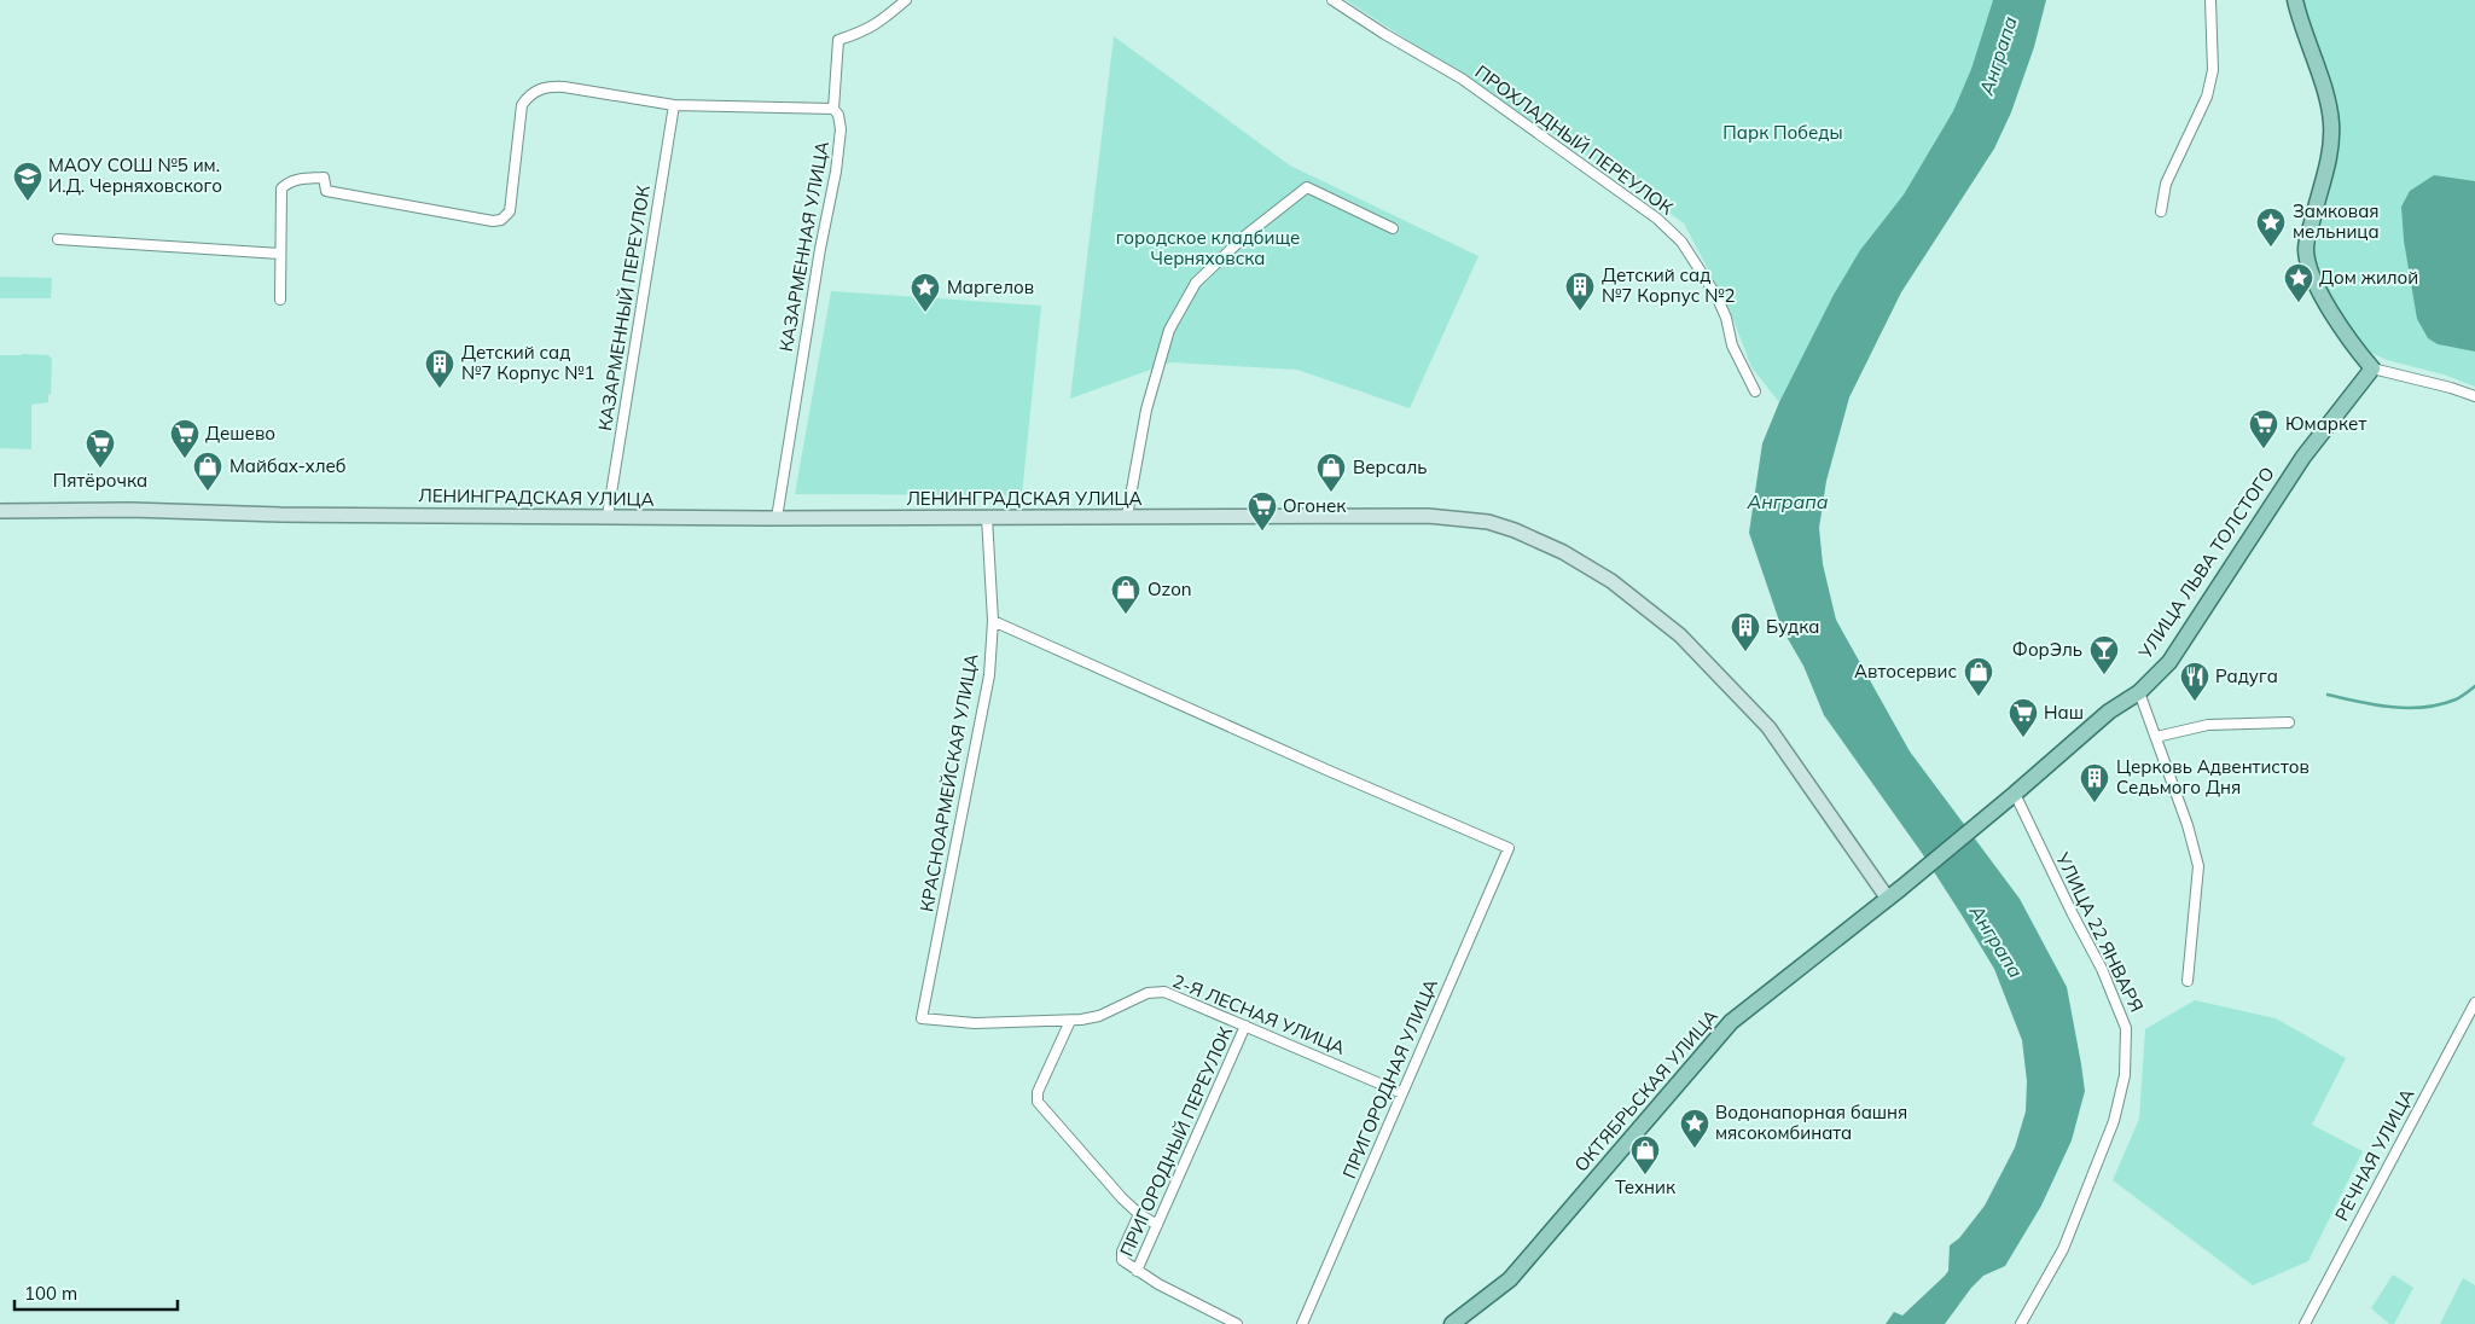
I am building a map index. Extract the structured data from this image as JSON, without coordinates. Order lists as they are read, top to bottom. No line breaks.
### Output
{"streets":{"main road":["УЛИЦА ЛЬВА ТОЛСТОГО","ОКТЯБРЬСКАЯ УЛИЦА"],"street":["ПРОХЛАДНЫЙ ПЕРЕУЛОК","КАЗАРМЕННАЯ УЛИЦА","КАЗАРМЕННЫЙ ПЕРЕУЛОК","ЛЕНИНГРАДСКАЯ УЛИЦА","КРАСНОАРМЕЙСКАЯ УЛИЦА","УЛИЦА 22 ЯНВАРЯ","2-Я ЛЕСНАЯ УЛИЦА","ПРИГОРОДНАЯ УЛИЦА","ПРИГОРОДНЫЙ ПЕРЕУЛОК","РЕЧНАЯ УЛИЦА"]},"crossings":[["КАЗАРМЕННАЯ УЛИЦА","ЛЕНИНГРАДСКАЯ УЛИЦА"],["КАЗАРМЕННЫЙ ПЕРЕУЛОК","ЛЕНИНГРАДСКАЯ УЛИЦА"],["ЛЕНИНГРАДСКАЯ УЛИЦА","УЛИЦА ЛЬВА ТОЛСТОГО"],["ЛЕНИНГРАДСКАЯ УЛИЦА","КРАСНОАРМЕЙСКАЯ УЛИЦА"],["ЛЕНИНГРАДСКАЯ УЛИЦА","ОКТЯБРЬСКАЯ УЛИЦА"],["УЛИЦА ЛЬВА ТОЛСТОГО","УЛИЦА 22 ЯНВАРЯ"],["УЛИЦА ЛЬВА ТОЛСТОГО","ОКТЯБРЬСКАЯ УЛИЦА"],["КРАСНОАРМЕЙСКАЯ УЛИЦА","2-Я ЛЕСНАЯ УЛИЦА"],["КРАСНОАРМЕЙСКАЯ УЛИЦА","ПРИГОРОДНАЯ УЛИЦА"],["2-Я ЛЕСНАЯ УЛИЦА","ПРИГОРОДНАЯ УЛИЦА"],["2-Я ЛЕСНАЯ УЛИЦА","ПРИГОРОДНЫЙ ПЕРЕУЛОК"]],"water":["Анграпа"],"parks":["Парк Победы","городское кладбище Черняховска"],"places":{"school or university":["МАОУ СОШ №5 им. И.Д. Черняховского"],"place":["Замковая мельница","Дом жилой","Маргелов","Водонапорная башня мясокомбината"],"building":["Детский сад №7 Корпус №2","Детский сад №7 Корпус №1","Будка","Церковь Адвентистов Седьмого Дня"],"supermarket":["Юмаркет","Дешево","Пятёрочка","Огонек","Наш"],"shop":["Майбах-хлеб","Версаль","Ozon","Автосервис","Техник"],"bar":["ФорЭль"],"restaurant":["Радуга"]},"scale_bar":"100 m"}
